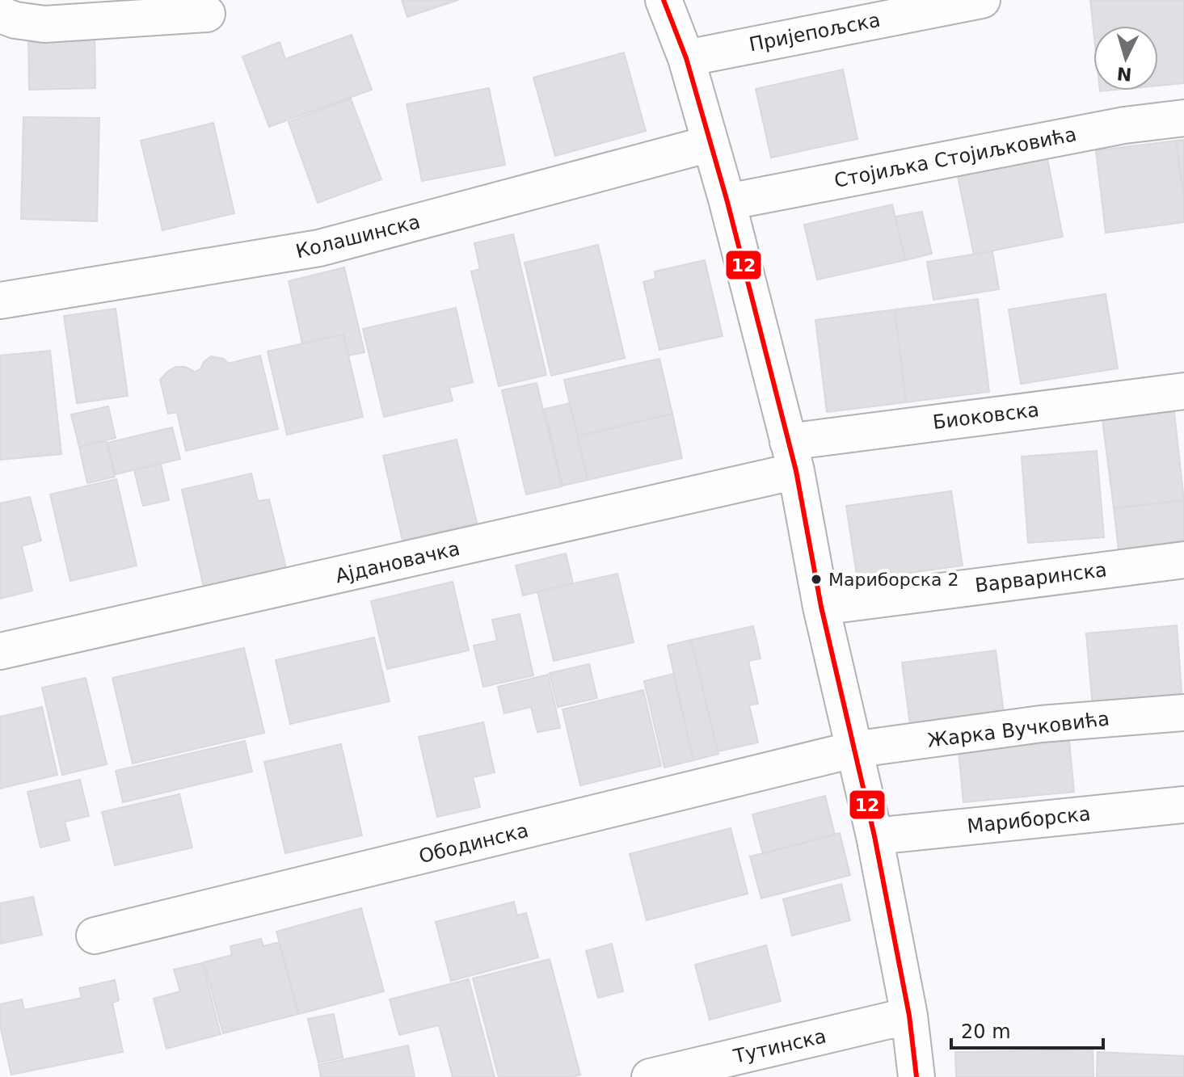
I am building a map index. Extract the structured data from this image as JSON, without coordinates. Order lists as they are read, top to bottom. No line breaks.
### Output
{"streets":{"street":["Пријепољска","Стојиљка Стојиљковића","Колашинска","Биоковска","Ајдановачка","Варваринска","Жарка Вучковића","Мариборска","Ободинска","Тутинска"]},"crossings":[["Биоковска","Ајдановачка"],["Жарка Вучковића","Ободинска"]],"places":["Мариборска 2"],"lines":["transit line 12"],"scale_bar":"20 m","north":"bottom"}
